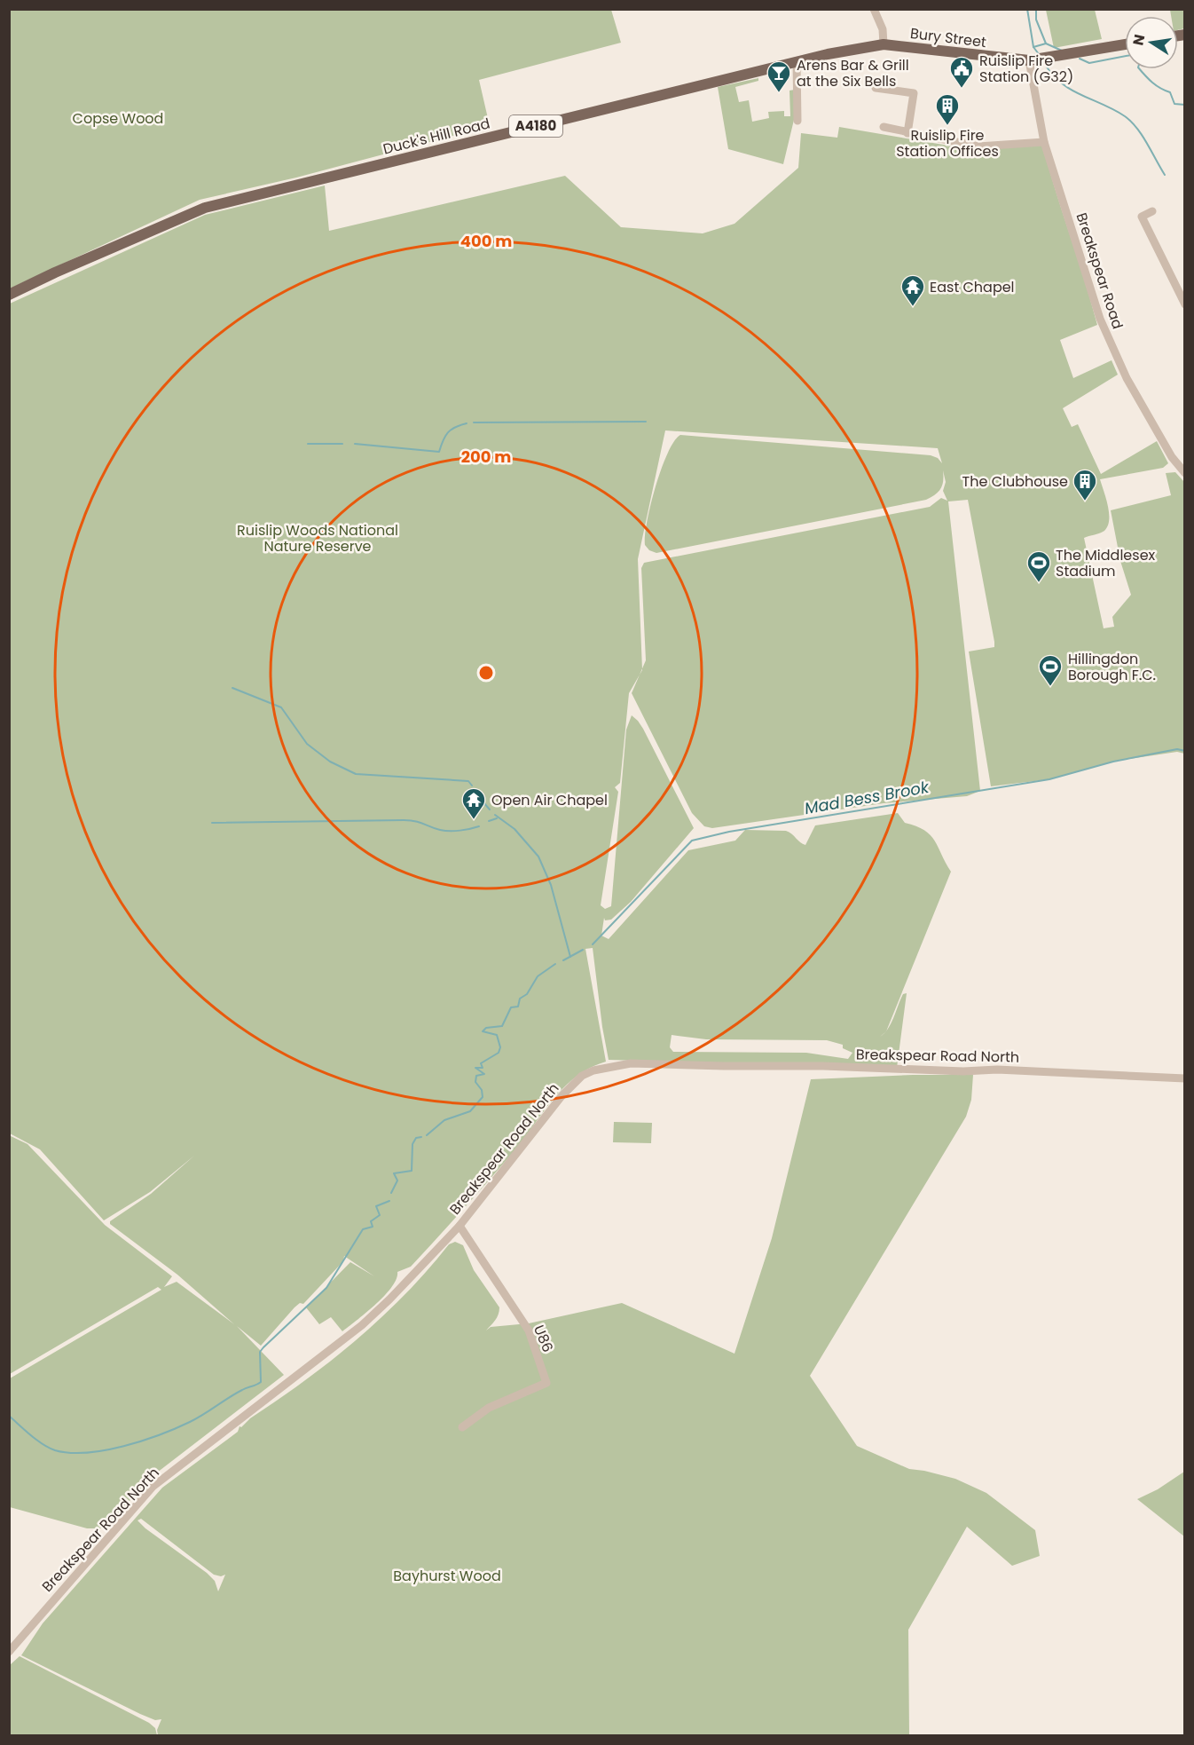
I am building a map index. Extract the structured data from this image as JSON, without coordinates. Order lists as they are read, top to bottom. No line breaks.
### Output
{"streets":{"main road":["Bury Street","A4180","Duck's Hill Road"],"street":["Breakspear Road","Breakspear Road North","U86"]},"crossings":[["Bury Street","Duck's Hill Road"],["Bury Street","Breakspear Road"],["Breakspear Road North","U86"]],"water":["Mad Bess Brook"],"parks":["Copse Wood","Ruislip Woods National Nature Reserve","Bayhurst Wood"],"places":{"public building":["Ruislip Fire Station (G32)"],"bar":["Arens Bar & Grill at the Six Bells"],"building":["Ruislip Fire Station Offices","The Clubhouse"],"temple":["East Chapel","Open Air Chapel"],"sports":["The Middlesex Stadium","Hillingdon Borough F.C."]},"north":"left","rings":["400 m","200 m"]}
